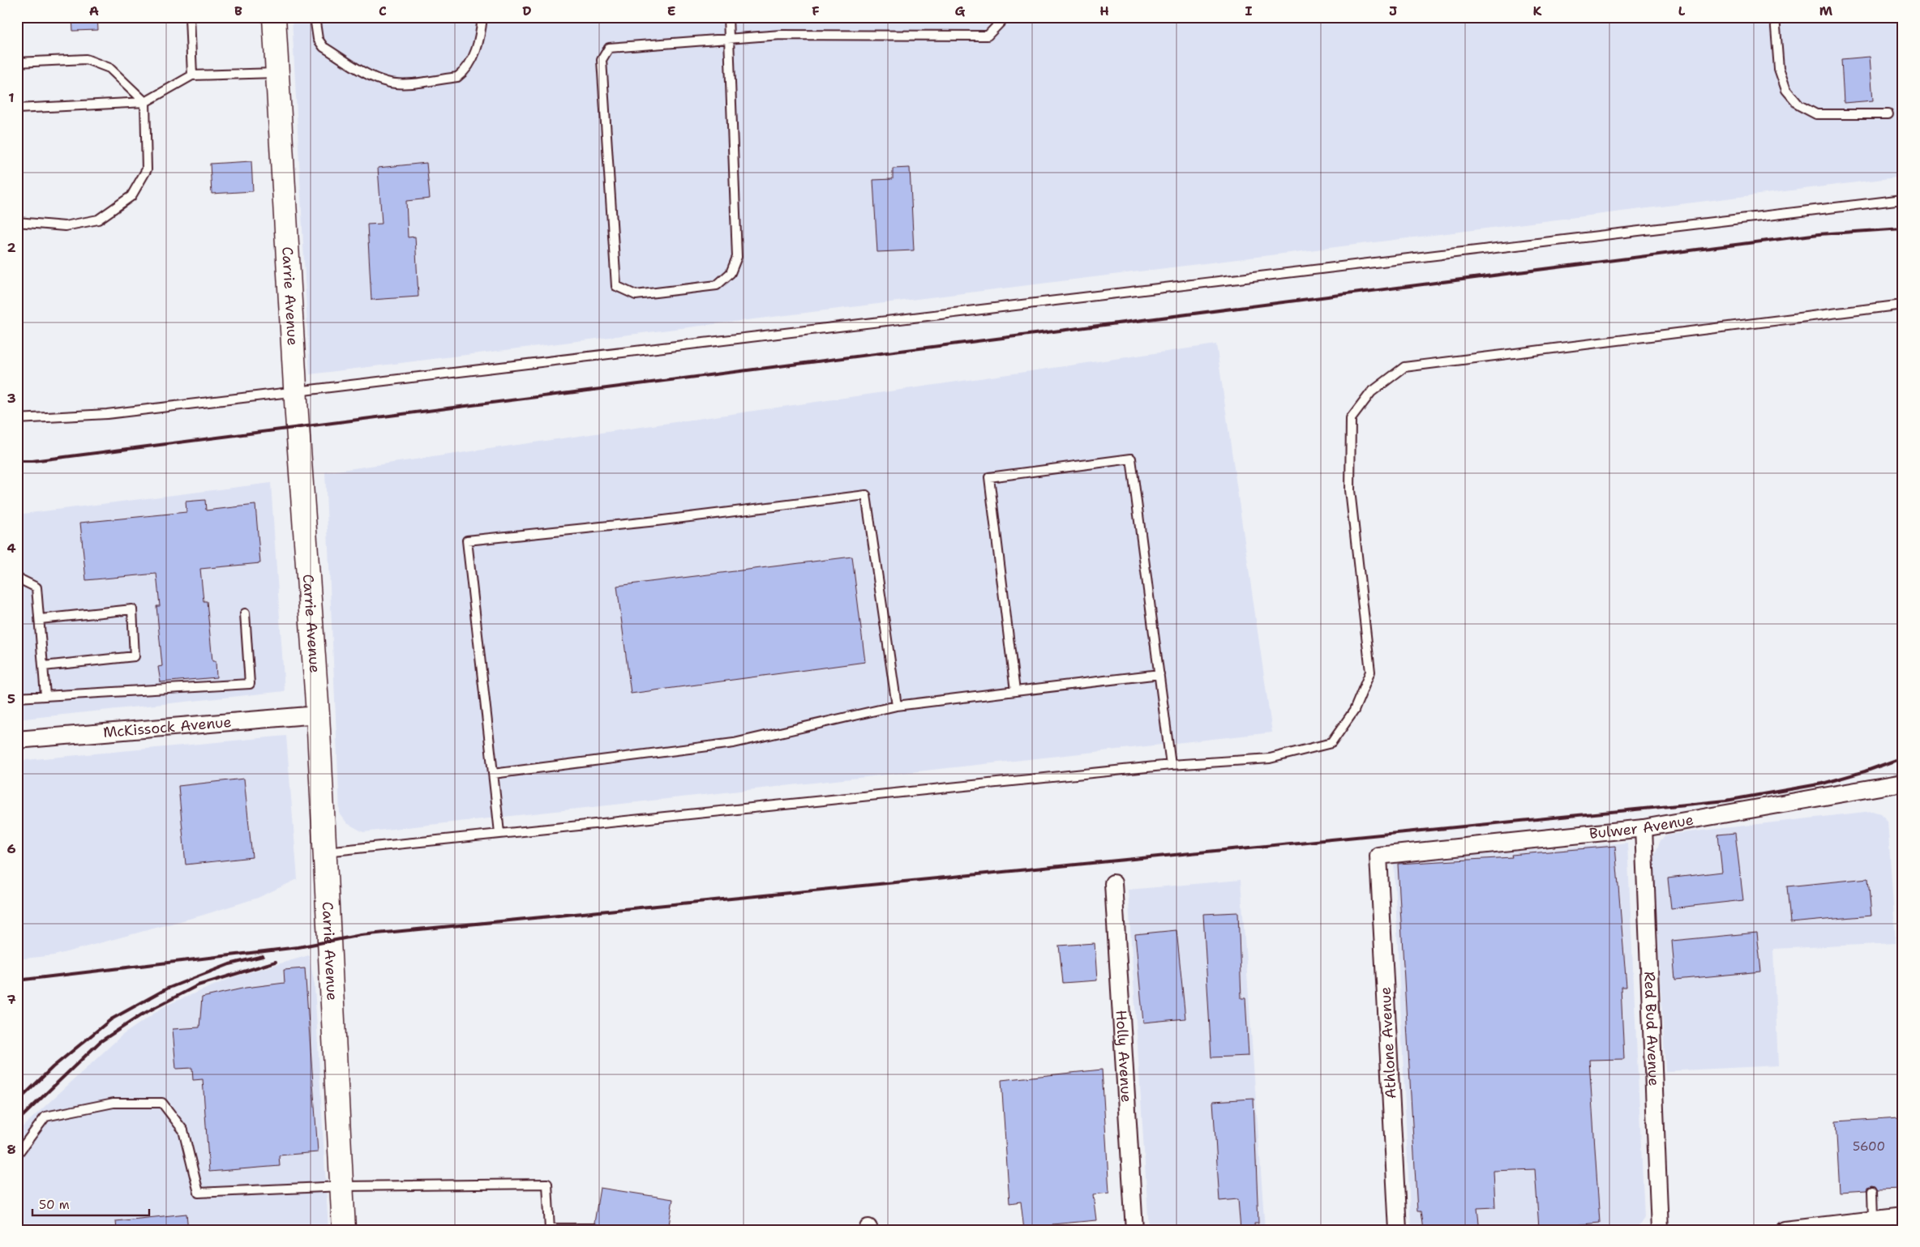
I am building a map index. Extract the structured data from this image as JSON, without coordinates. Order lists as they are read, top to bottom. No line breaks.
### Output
{"streets":{"street":["Carrie Avenue","McKissock Avenue","Bulwer Avenue","Red Bud Avenue","Athlone Avenue","Holly Avenue"]},"crossings":[["Carrie Avenue","McKissock Avenue"],["Bulwer Avenue","Red Bud Avenue"],["Bulwer Avenue","Athlone Avenue"]],"house_numbers":["5600"],"scale_bar":"50 m","grid":{"columns":["A","B","C","D","E","F","G","H","I","J","K","L","M"],"rows":["1","2","3","4","5","6","7","8"]}}
